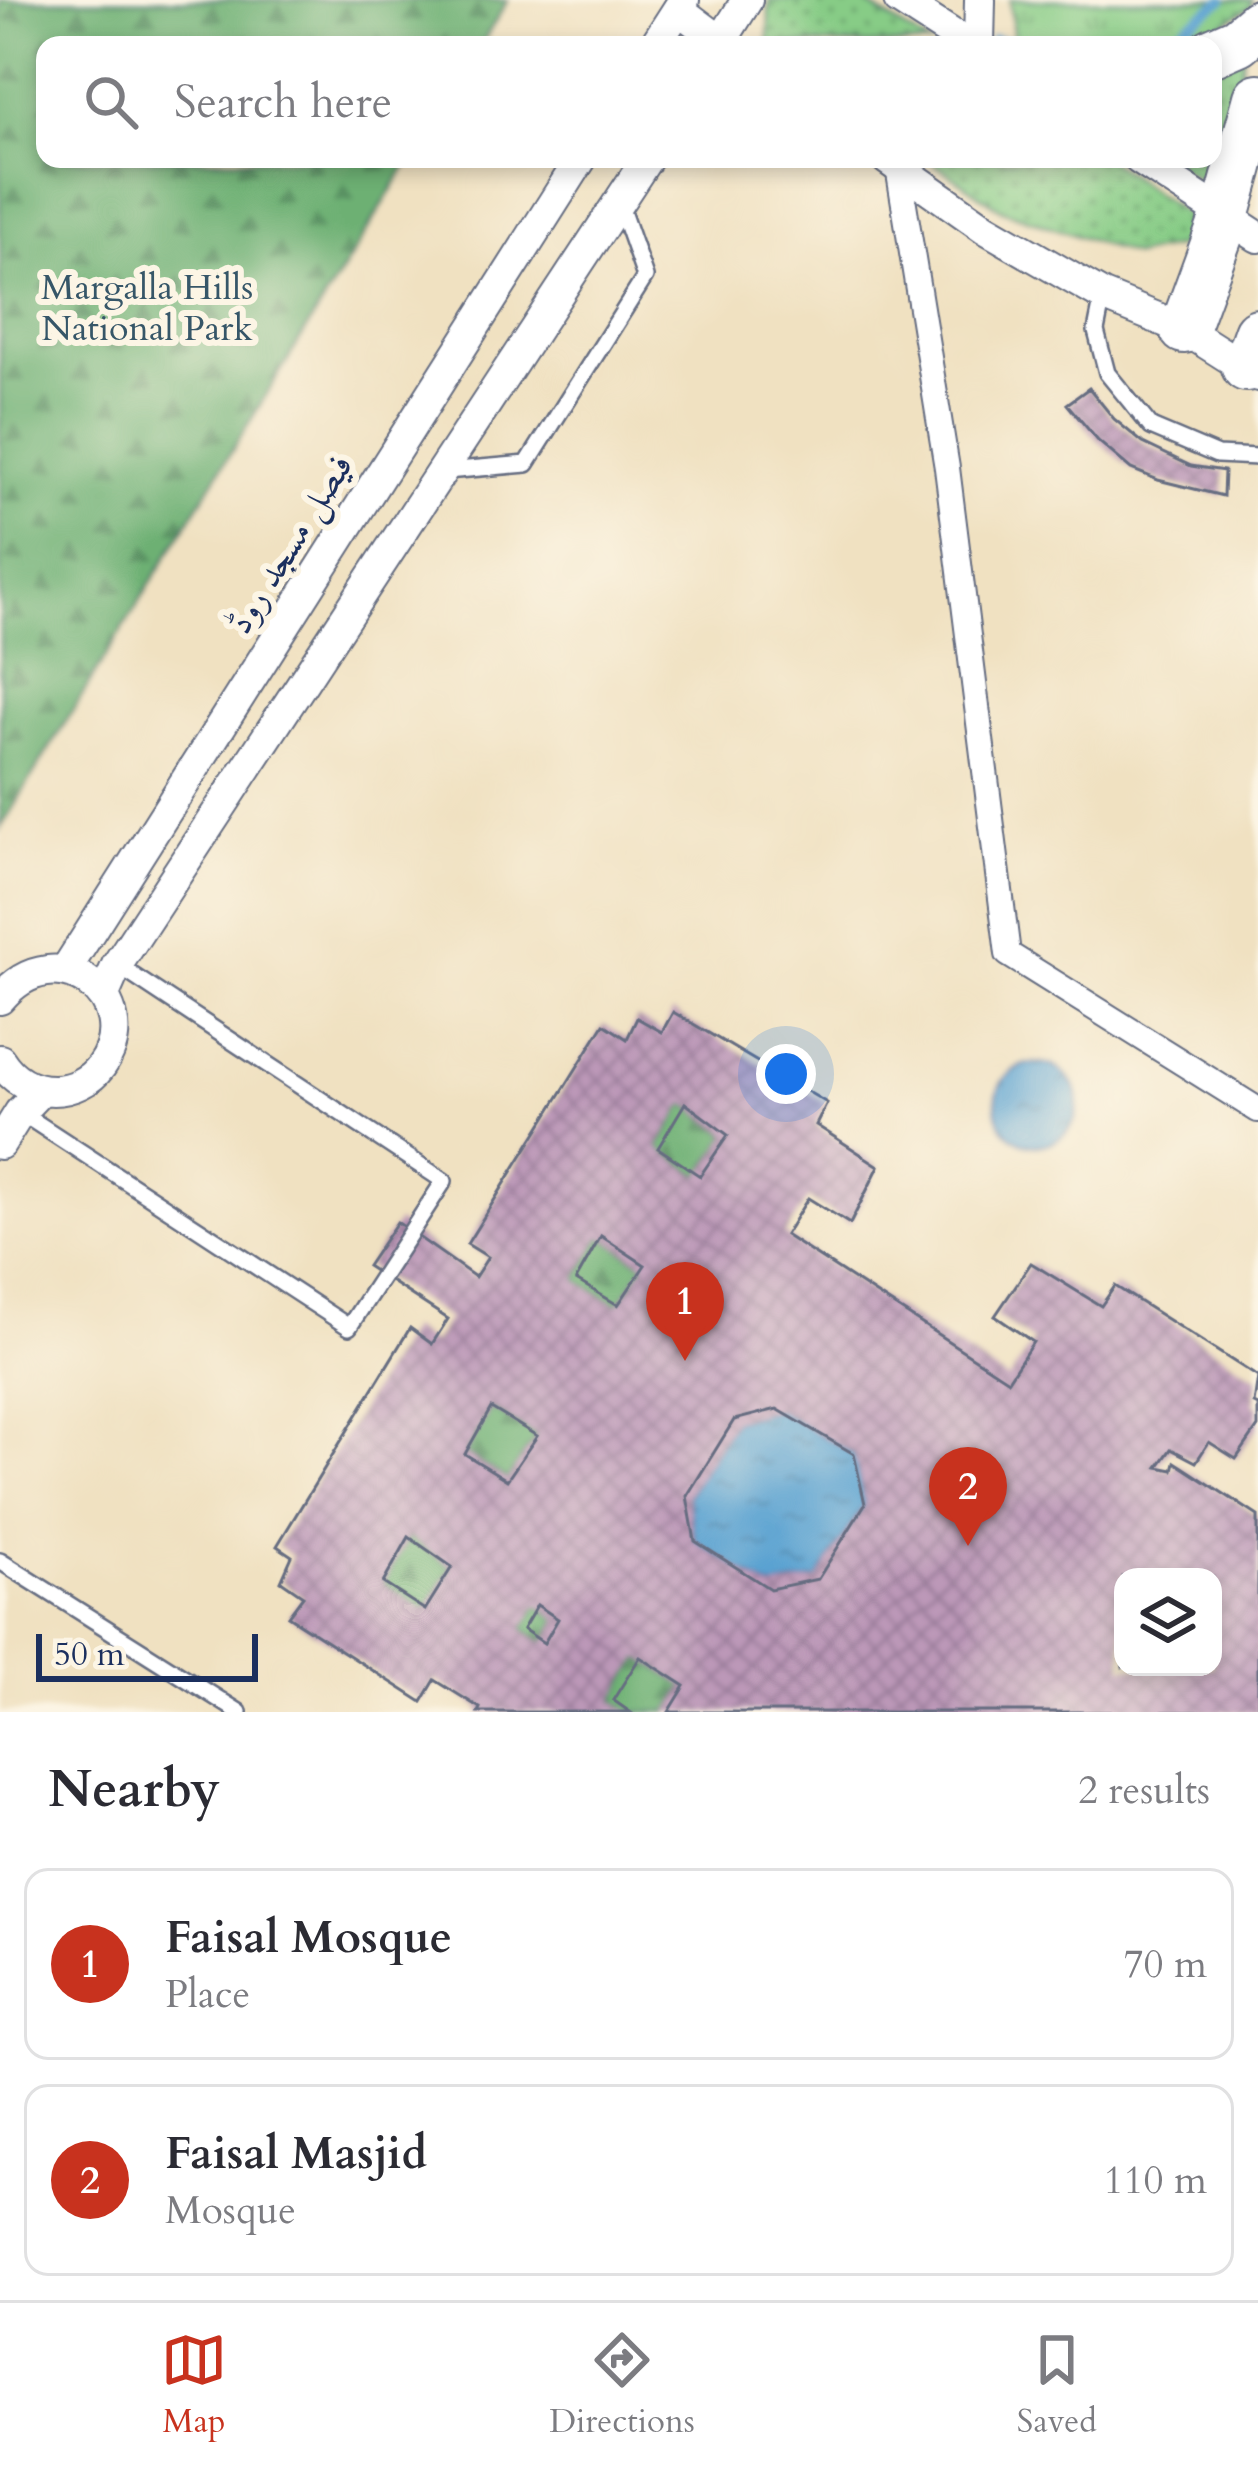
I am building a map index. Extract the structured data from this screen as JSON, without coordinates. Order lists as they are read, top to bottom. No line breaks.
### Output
{"streets":{"street":["فیصل مسجد روڈ"]},"parks":["Margalla Hills National Park"],"scale_bar":"50 m","page":{"search":"Search here","pins":["1","2"],"scale":"50 m","heading":["Nearby","2 results"],"list":[{"mark":"1","name":"Faisal Mosque","note":"Place","value":"70 m"},{"mark":"2","name":"Faisal Masjid","note":"Mosque","value":"110 m"}],"nav":["Map","Directions","Saved"]}}
